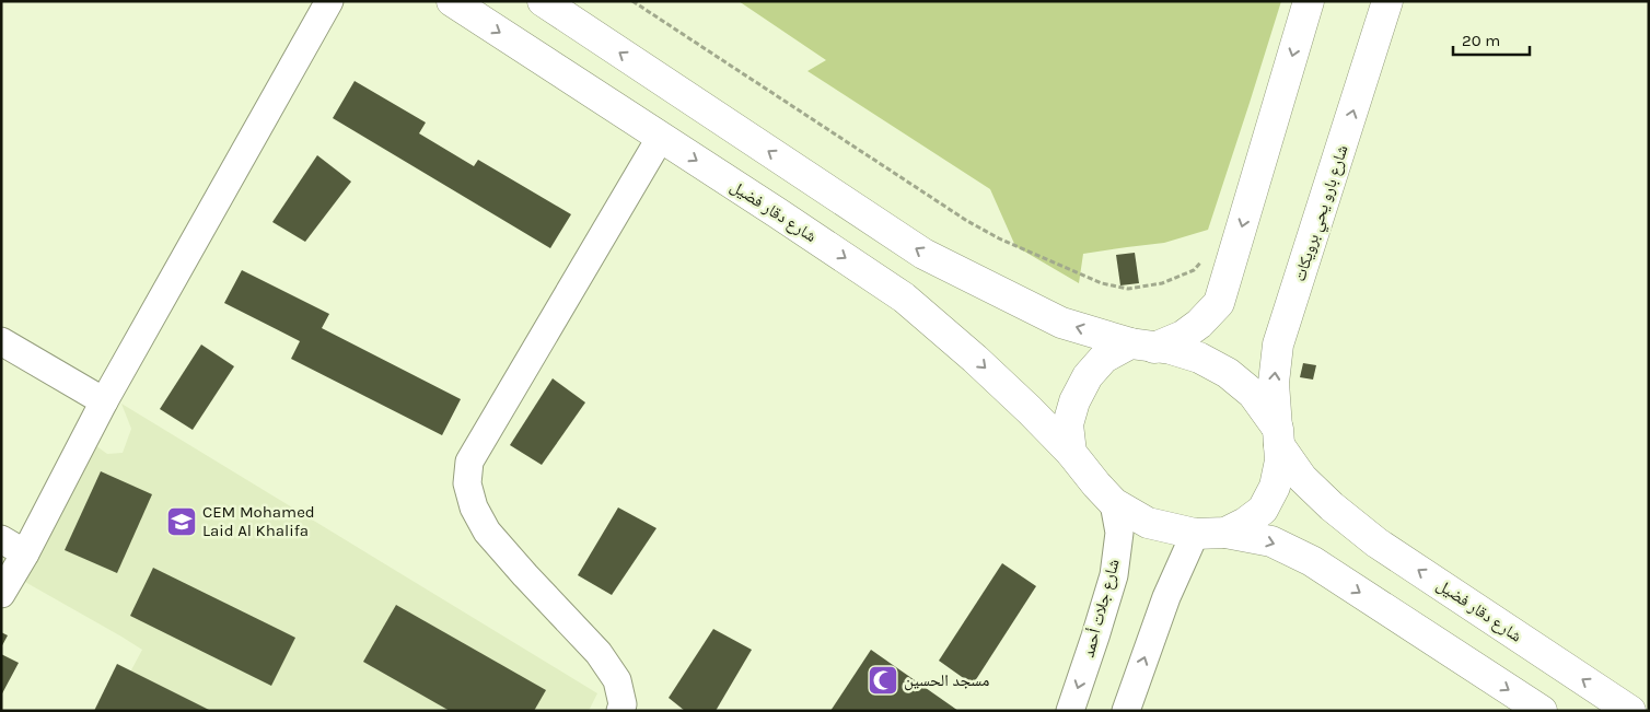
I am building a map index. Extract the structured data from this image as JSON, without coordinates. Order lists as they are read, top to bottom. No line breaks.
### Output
{"streets":{"main road":["شارع دقار فضيل","شارع بارو يحي برويكات"],"street":["شارع جلات أحمد"]},"crossings":[["شارع دقار فضيل","شارع بارو يحي برويكات"],["شارع دقار فضيل","شارع جلات أحمد"]],"places":{"school or university":["CEM Mohamed Laid Al Khalifa"],"mosque":["مسجد الحسين"]},"scale_bar":"20 m"}
